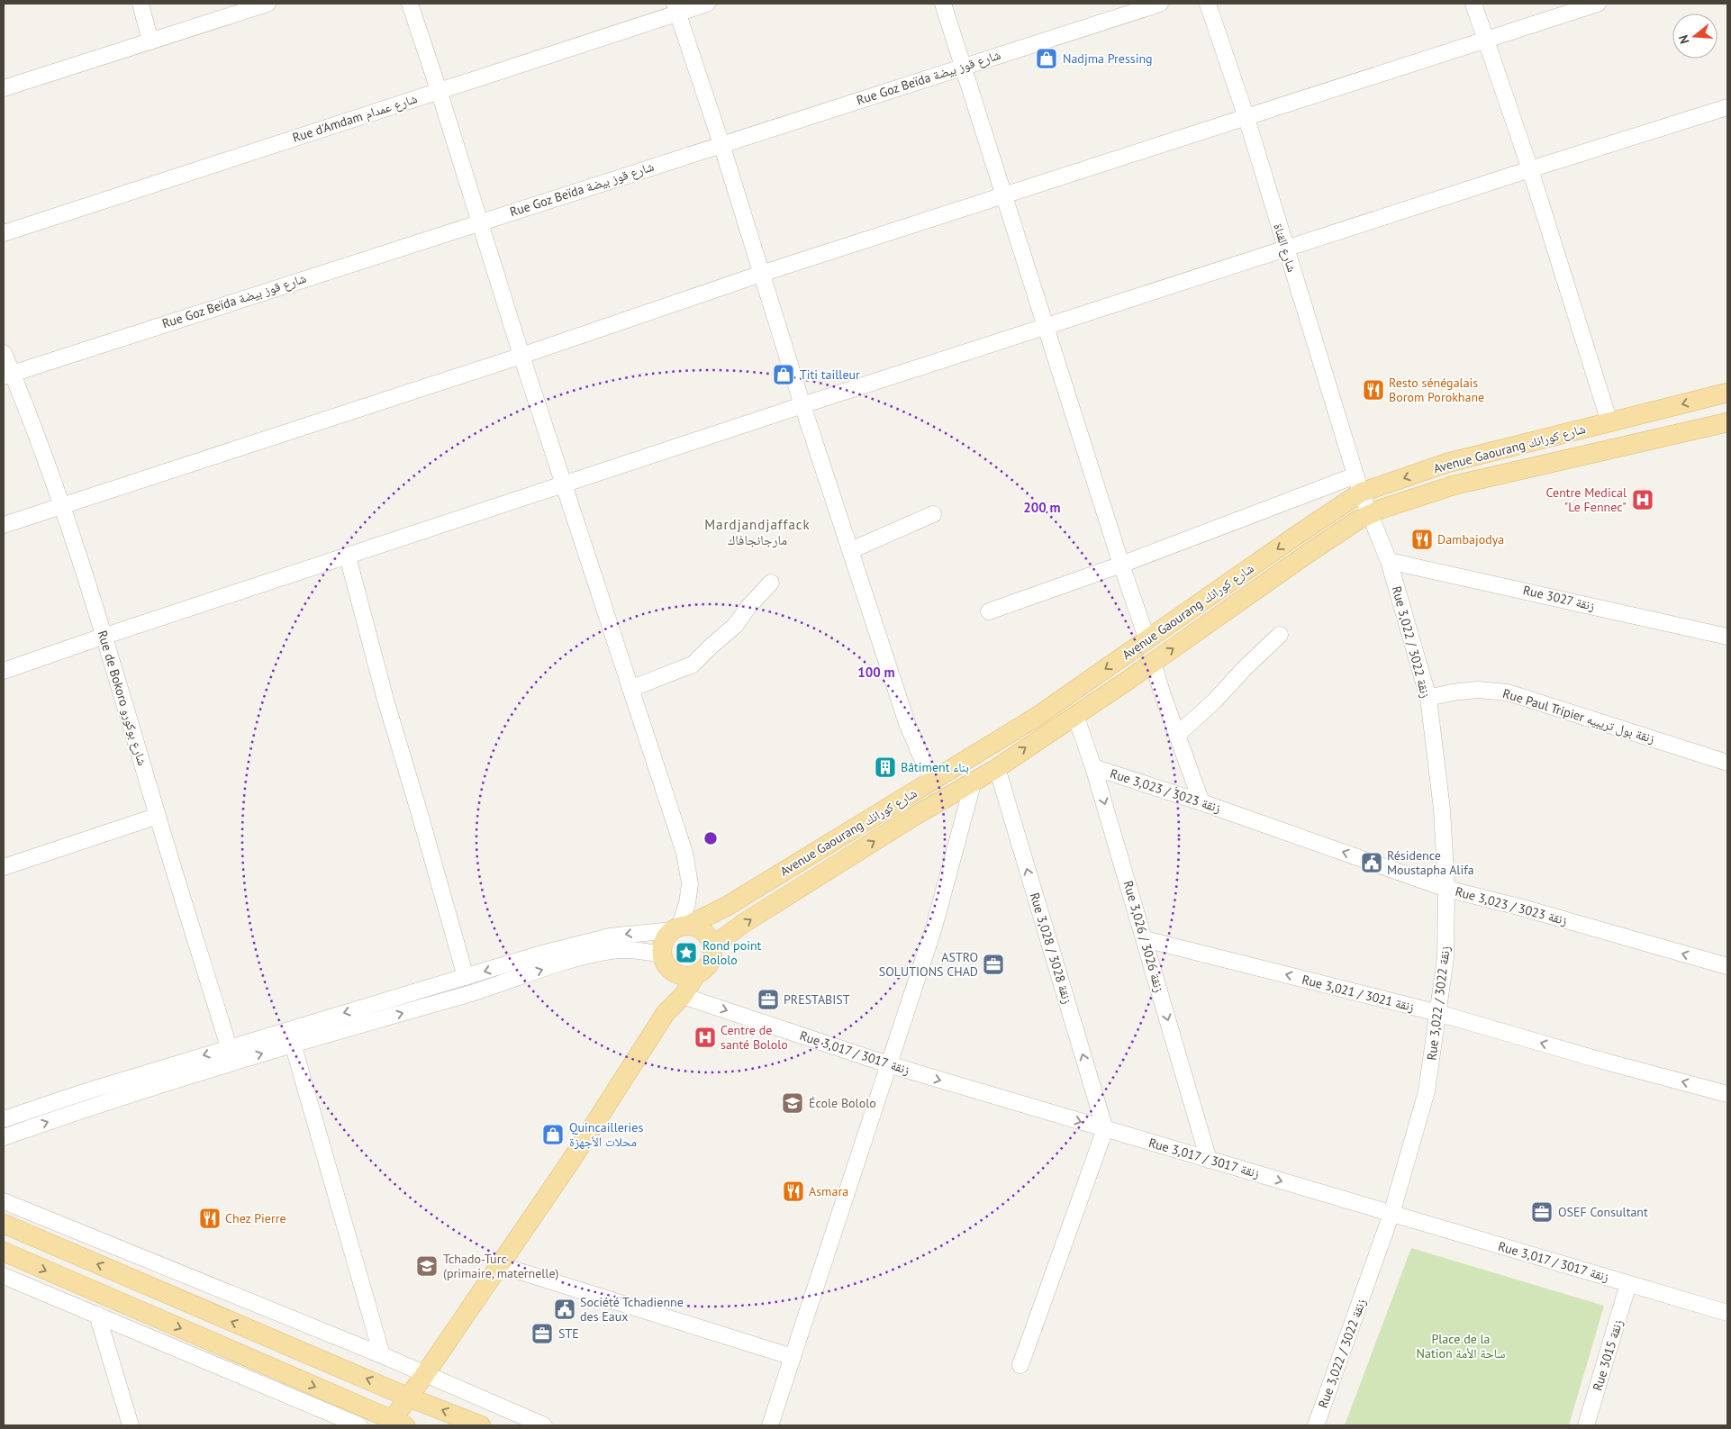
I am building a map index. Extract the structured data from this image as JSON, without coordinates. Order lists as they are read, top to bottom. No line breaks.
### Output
{"streets":{"main road":["Avenue Gaourang شارع كورانك"],"street":["Rue Goz Beïda شارع قوز بيضة","Rue d'Amdam شارع عمدام","شارع القناة","Rue 3027 زنقة","Rue 3,022 / زنقة 3022","Rue de Bokoro شارع بوكورو","Rue Paul Tripier زنقة بول تريبيه","Rue 3,023 / زنقة 3023","Rue 3,026 / زنقة 3026","Rue 3,028 / زنقة 3028","Rue 3,021 / زنقة 3021","Rue 3,017 / زنقة 3017","Rue 3015 زنقة"]},"crossings":[["Rue Goz Beïda شارع قوز بيضة","Rue de Bokoro شارع بوكورو"],["شارع القناة","Avenue Gaourang شارع كورانك"],["شارع القناة","Rue 3,022 / زنقة 3022"],["Avenue Gaourang شارع كورانك","Rue 3,022 / زنقة 3022"],["Avenue Gaourang شارع كورانك","Rue 3,026 / زنقة 3026"],["Avenue Gaourang شارع كورانك","Rue 3,028 / زنقة 3028"],["Rue 3027 زنقة","Rue 3,022 / زنقة 3022"],["Rue 3,022 / زنقة 3022","Rue Paul Tripier زنقة بول تريبيه"],["Rue 3,022 / زنقة 3022","Rue 3,023 / زنقة 3023"],["Rue 3,022 / زنقة 3022","Rue 3,021 / زنقة 3021"],["Rue 3,022 / زنقة 3022","Rue 3,017 / زنقة 3017"],["Rue 3,023 / زنقة 3023","Rue 3,026 / زنقة 3026"],["Rue 3,026 / زنقة 3026","Rue 3,021 / زنقة 3021"],["Rue 3,026 / زنقة 3026","Rue 3,017 / زنقة 3017"],["Rue 3,028 / زنقة 3028","Rue 3,017 / زنقة 3017"],["Rue 3,017 / زنقة 3017","Rue 3015 زنقة"]],"one_way":["Rue 3,023 / زنقة 3023","Rue 3,026 / زنقة 3026","Rue 3,028 / زنقة 3028","Rue 3,021 / زنقة 3021","Rue 3,017 / زنقة 3017"],"districts":["Mardjandjaffack مارجانجافاك"],"parks":["Place de la Nation ساحة الأمة"],"places":{"shop":["Nadjma Pressing","Titi tailleur","Quincailleries محلات الأجهزة"],"restaurant":["Resto sénégalais Borom Porokhane","Dambajodya","Asmara","Chez Pierre"],"hospital":["Centre Medical \"Le Fennec\"","Centre de santé Bololo"],"building":["Bâtiment بناء"],"public building":["Résidence Moustapha Alifa","Société Tchadienne des Eaux"],"place":["Rond point Bololo"],"office":["ASTRO SOLUTIONS CHAD","PRESTABIST","OSEF Consultant","STE"],"school or university":["École Bololo","Tchado-Turc (primaire, maternelle)"]},"north":"left","rings":["200 m","100 m"]}
